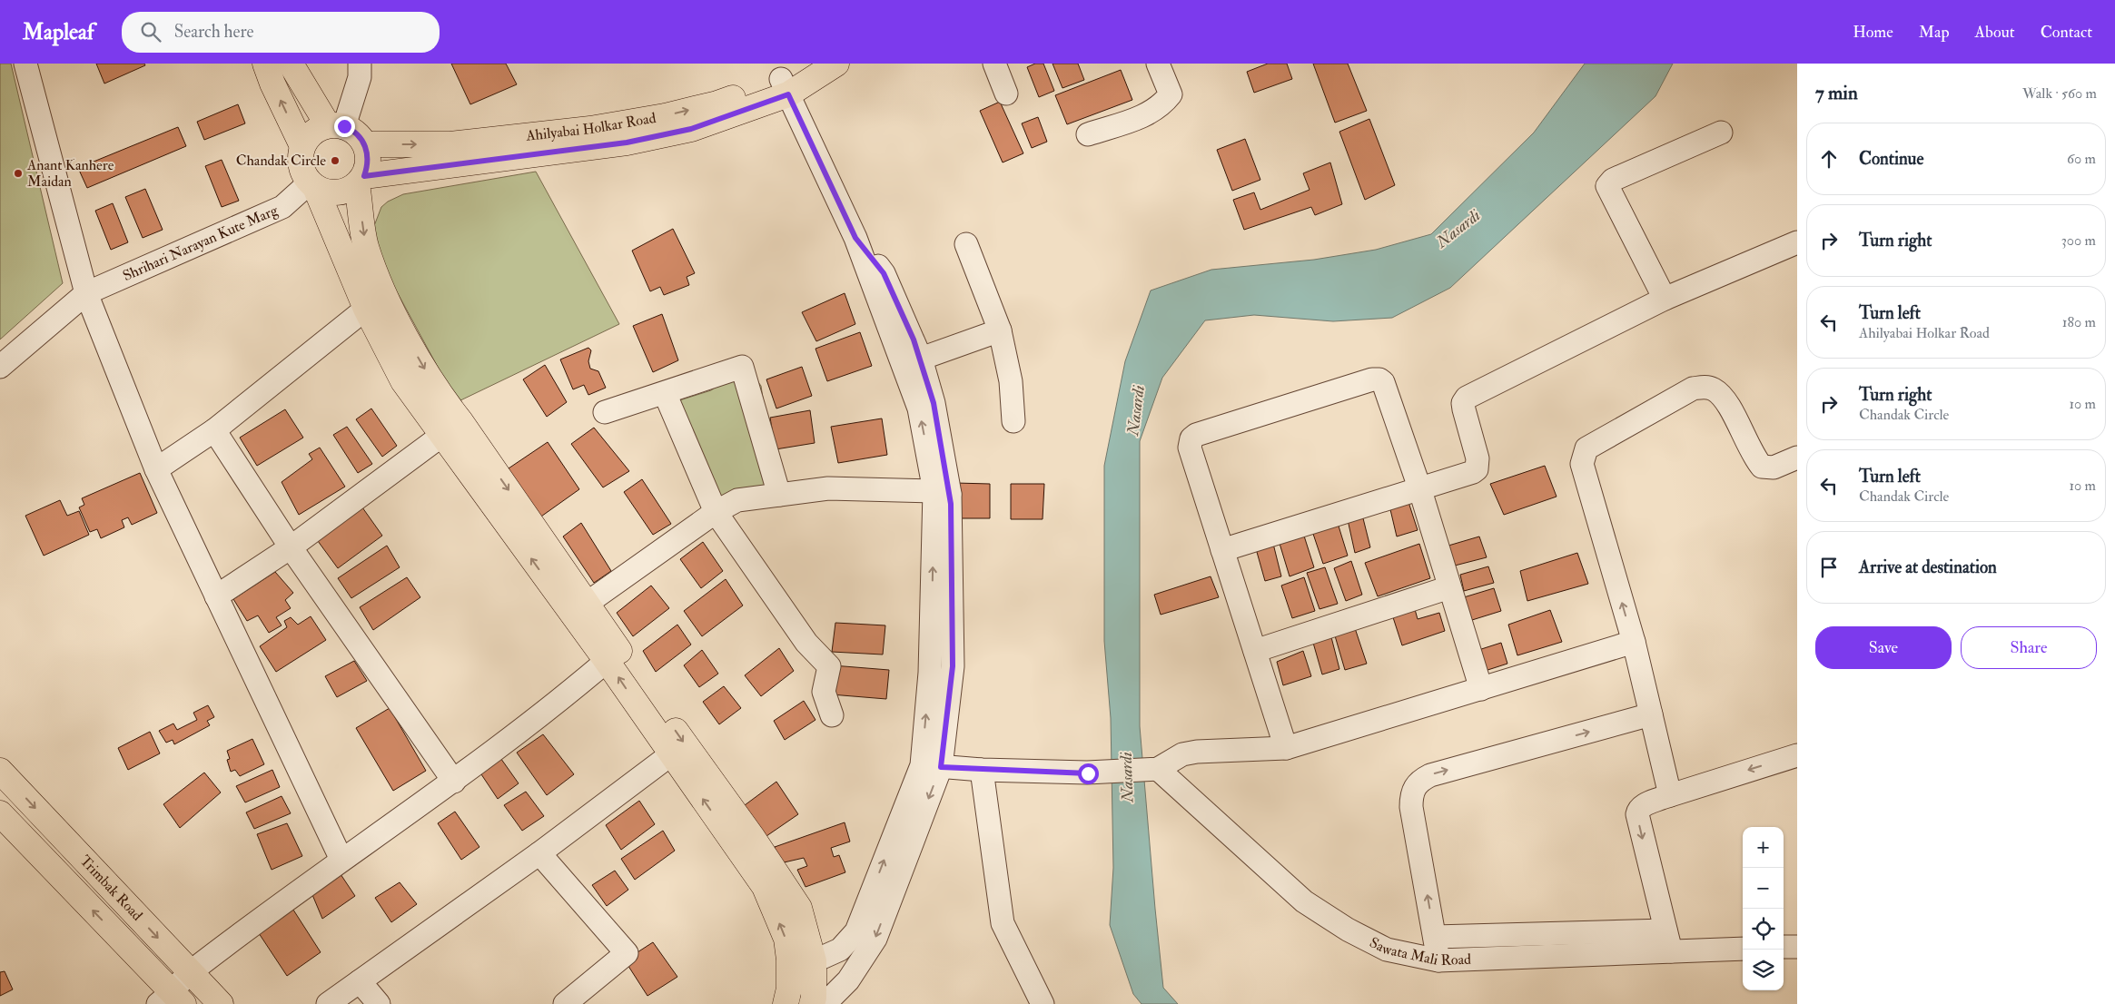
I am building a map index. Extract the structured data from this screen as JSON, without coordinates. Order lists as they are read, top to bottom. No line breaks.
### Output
{"streets":{"main road":["Ahilyabai Holkar Road","Trimbak Road"],"street":["Shrihari Narayan Kute Marg","Sawata Mali Road"]},"crossings":[["Ahilyabai Holkar Road","Shrihari Narayan Kute Marg"]],"water":["Nasardi"],"places":["Chandak Circle","Anant Kanhere Maidan"],"page":{"header":"Mapleaf","search":"Search here","nav":["Home","Map","About","Contact"],"heading":["7 min","Walk · 560 m"],"list":[["Continue","60 m"],["Turn right","300 m"],["Turn left","Ahilyabai Holkar Road","180 m"],["Turn right","Chandak Circle","10 m"],["Turn left","Chandak Circle","10 m"],"Arrive at destination"],"buttons":["Save","Share"],"map_buttons":["+","−"]}}
